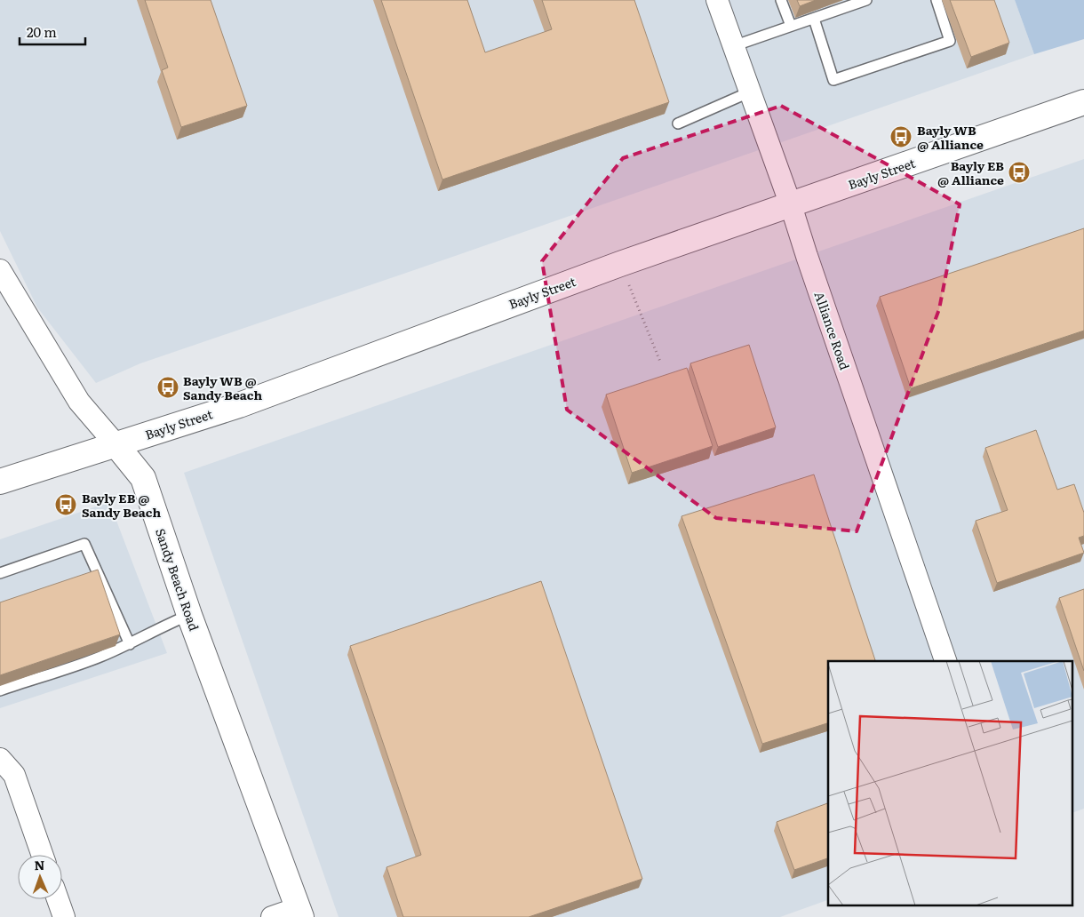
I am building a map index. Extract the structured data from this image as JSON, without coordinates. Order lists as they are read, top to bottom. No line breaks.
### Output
{"streets":{"main road":["Bayly Street","Sandy Beach Road"],"street":["Alliance Road"]},"crossings":[["Bayly Street","Alliance Road"],["Bayly Street","Sandy Beach Road"]],"places":{"bus stop":["Bayly WB @ Alliance","Bayly EB @ Alliance","Bayly WB @ Sandy Beach","Bayly EB @ Sandy Beach"]},"scale_bar":"20 m","north":"top"}
